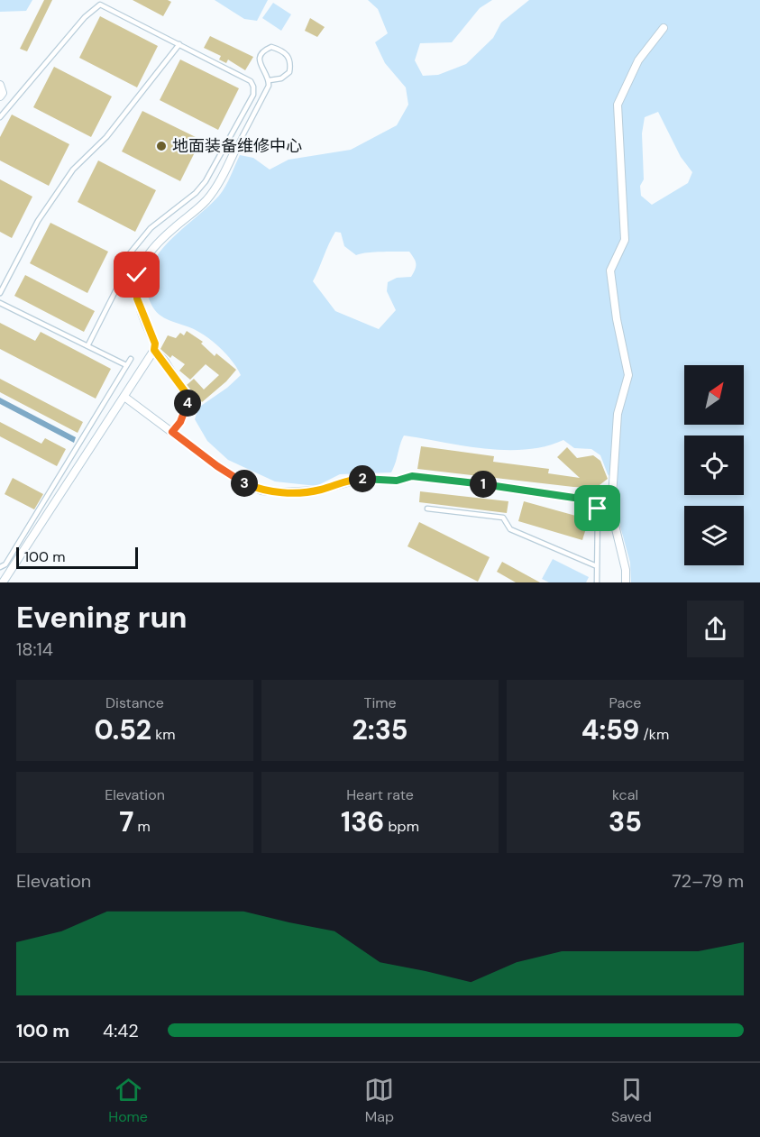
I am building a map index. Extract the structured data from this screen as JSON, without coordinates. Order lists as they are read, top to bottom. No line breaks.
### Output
{"places":["地面装备维修中心"],"scale_bar":"100 m","north":"top right","page":{"pins":["4","2","3","1"],"scale":"100 m","heading":["Evening run","18:14"],"stats":[["Distance","0.52 km"],["Time","2:35"],["Pace","4:59 /km"],["Elevation","7 m"],["Heart rate","136 bpm"],["kcal","35"]],"chart":["Elevation","72–79 m"],"list":[{"name":"100 m","note":"4:42"}],"tabs":["Home","Map","Saved"]}}
